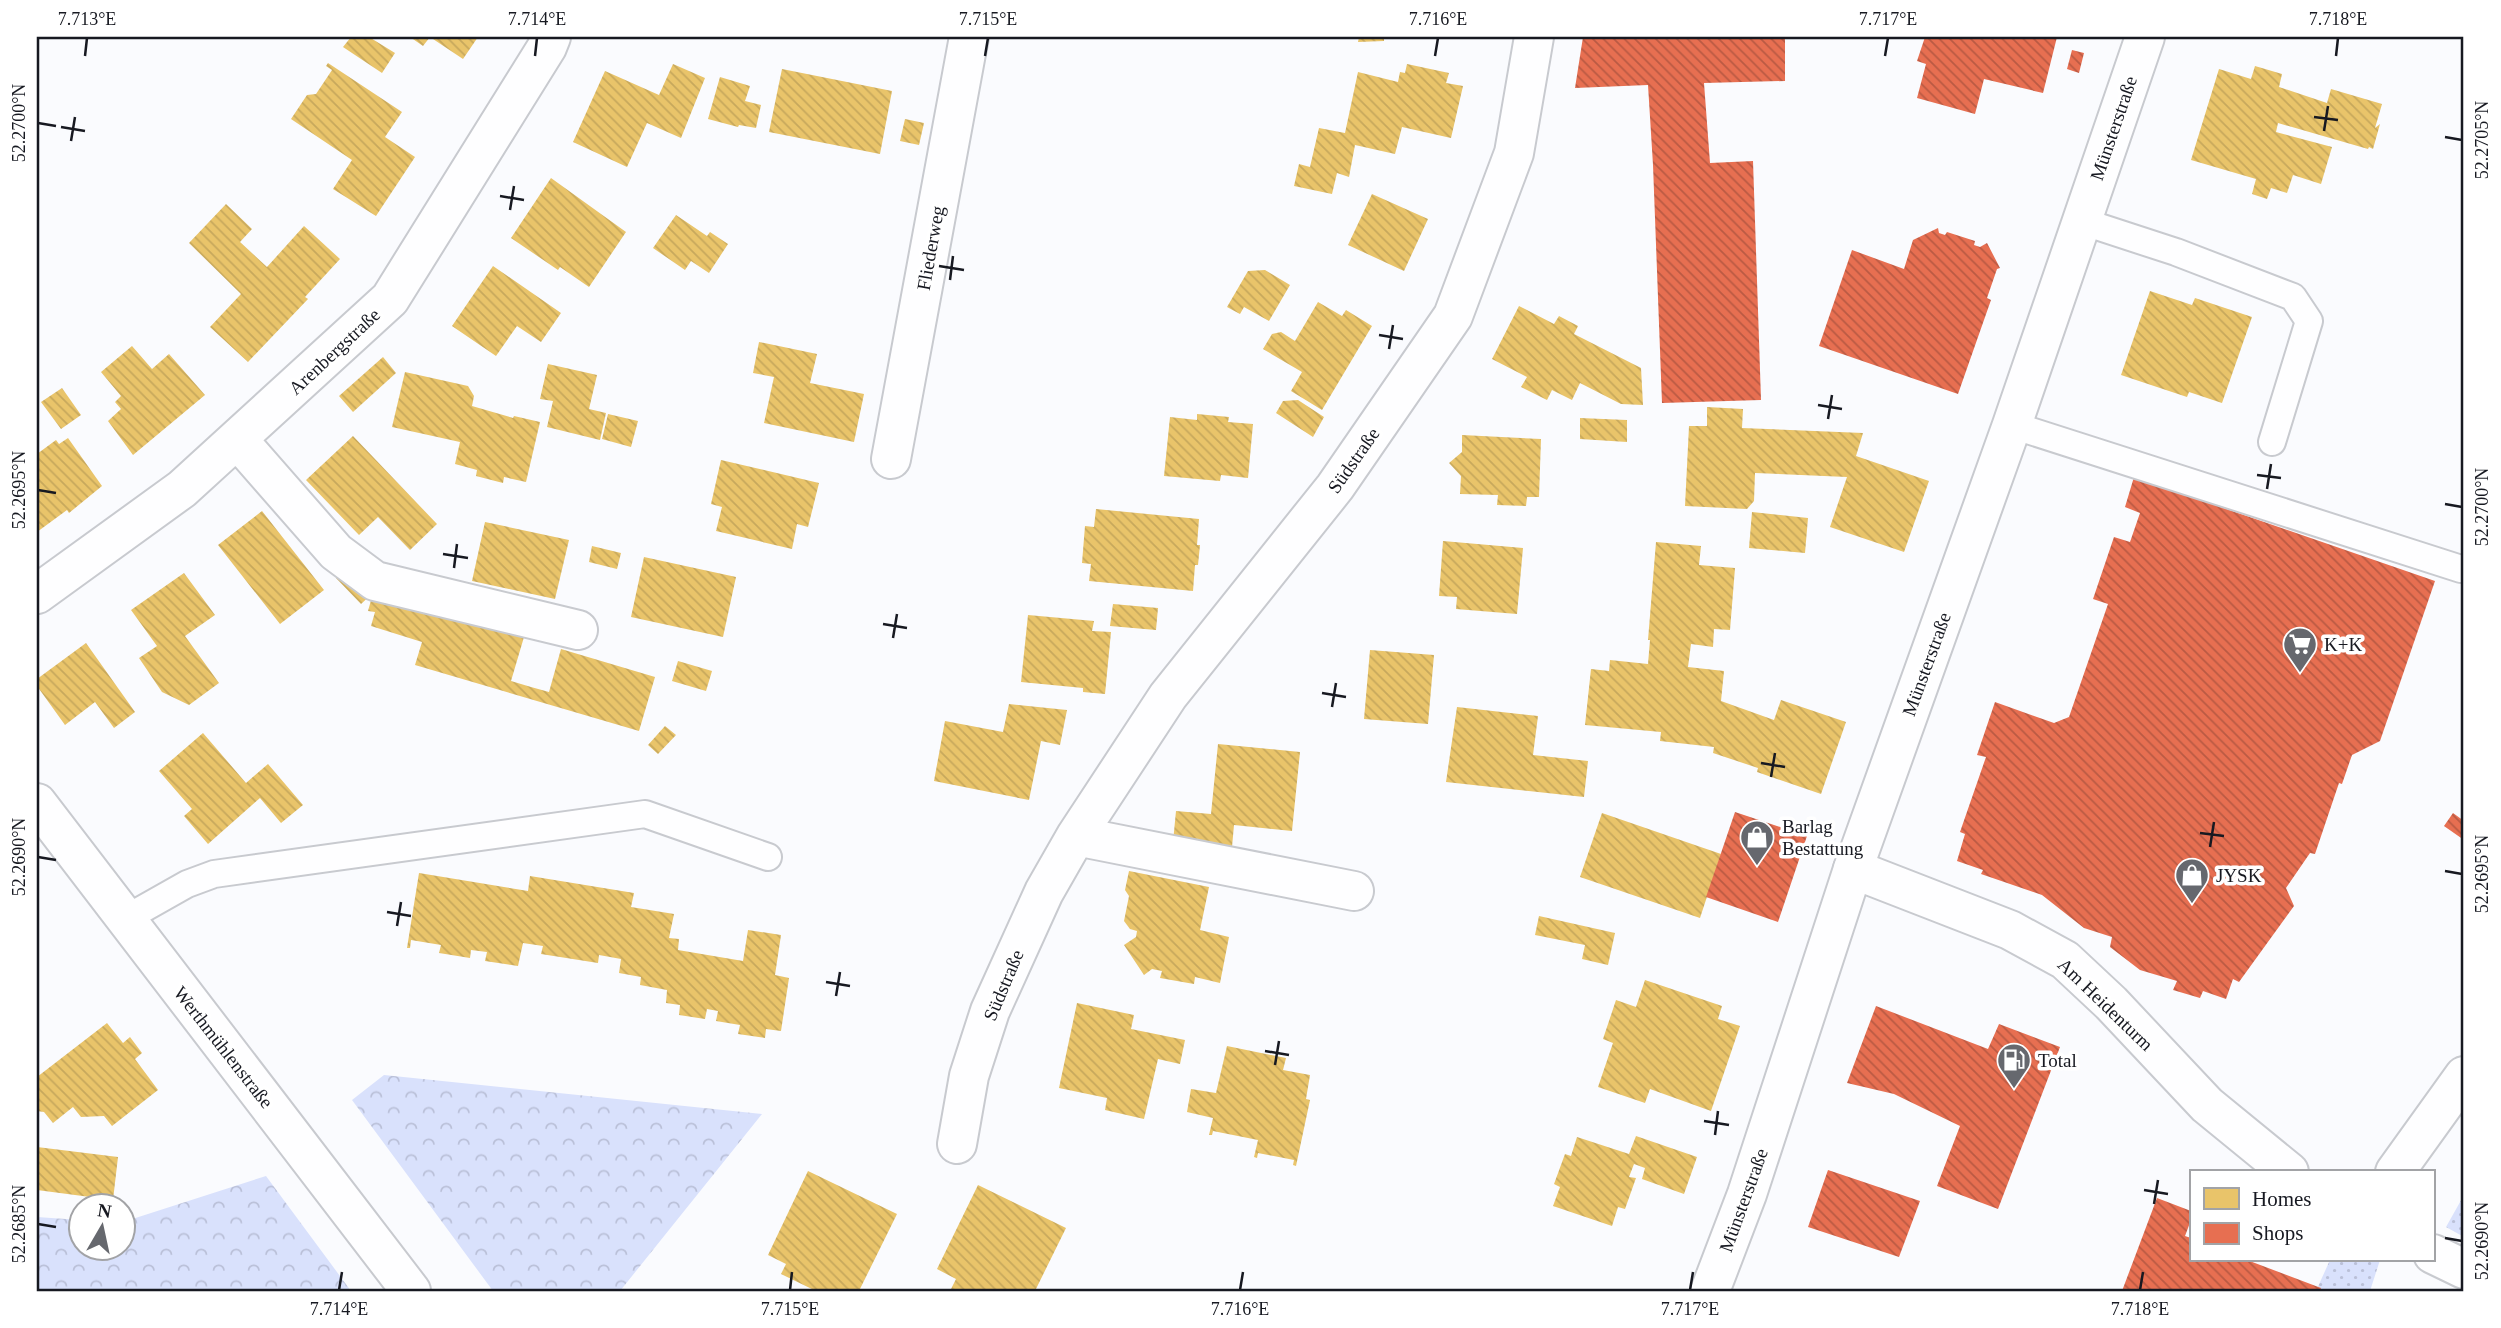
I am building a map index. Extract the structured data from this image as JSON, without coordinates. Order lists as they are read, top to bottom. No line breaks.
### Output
{"streets":{"street":["Münsterstraße","Fliederweg","Arenbergstraße","Südstraße","Am Heidenturm","Werthmühlenstraße"]},"crossings":[["Münsterstraße","Am Heidenturm"]],"places":{"supermarket":["K+K"],"shop":["Barlag Bestattung","JYSK"],"fuel station":["Total"]},"legend":["Homes","Shops"],"north":"top","coordinates":["7.713°E","7.714°E","7.715°E","7.716°E","7.717°E","7.718°E","52.2700°N","52.2705°N","52.2695°N","52.2690°N","52.2685°N"]}
